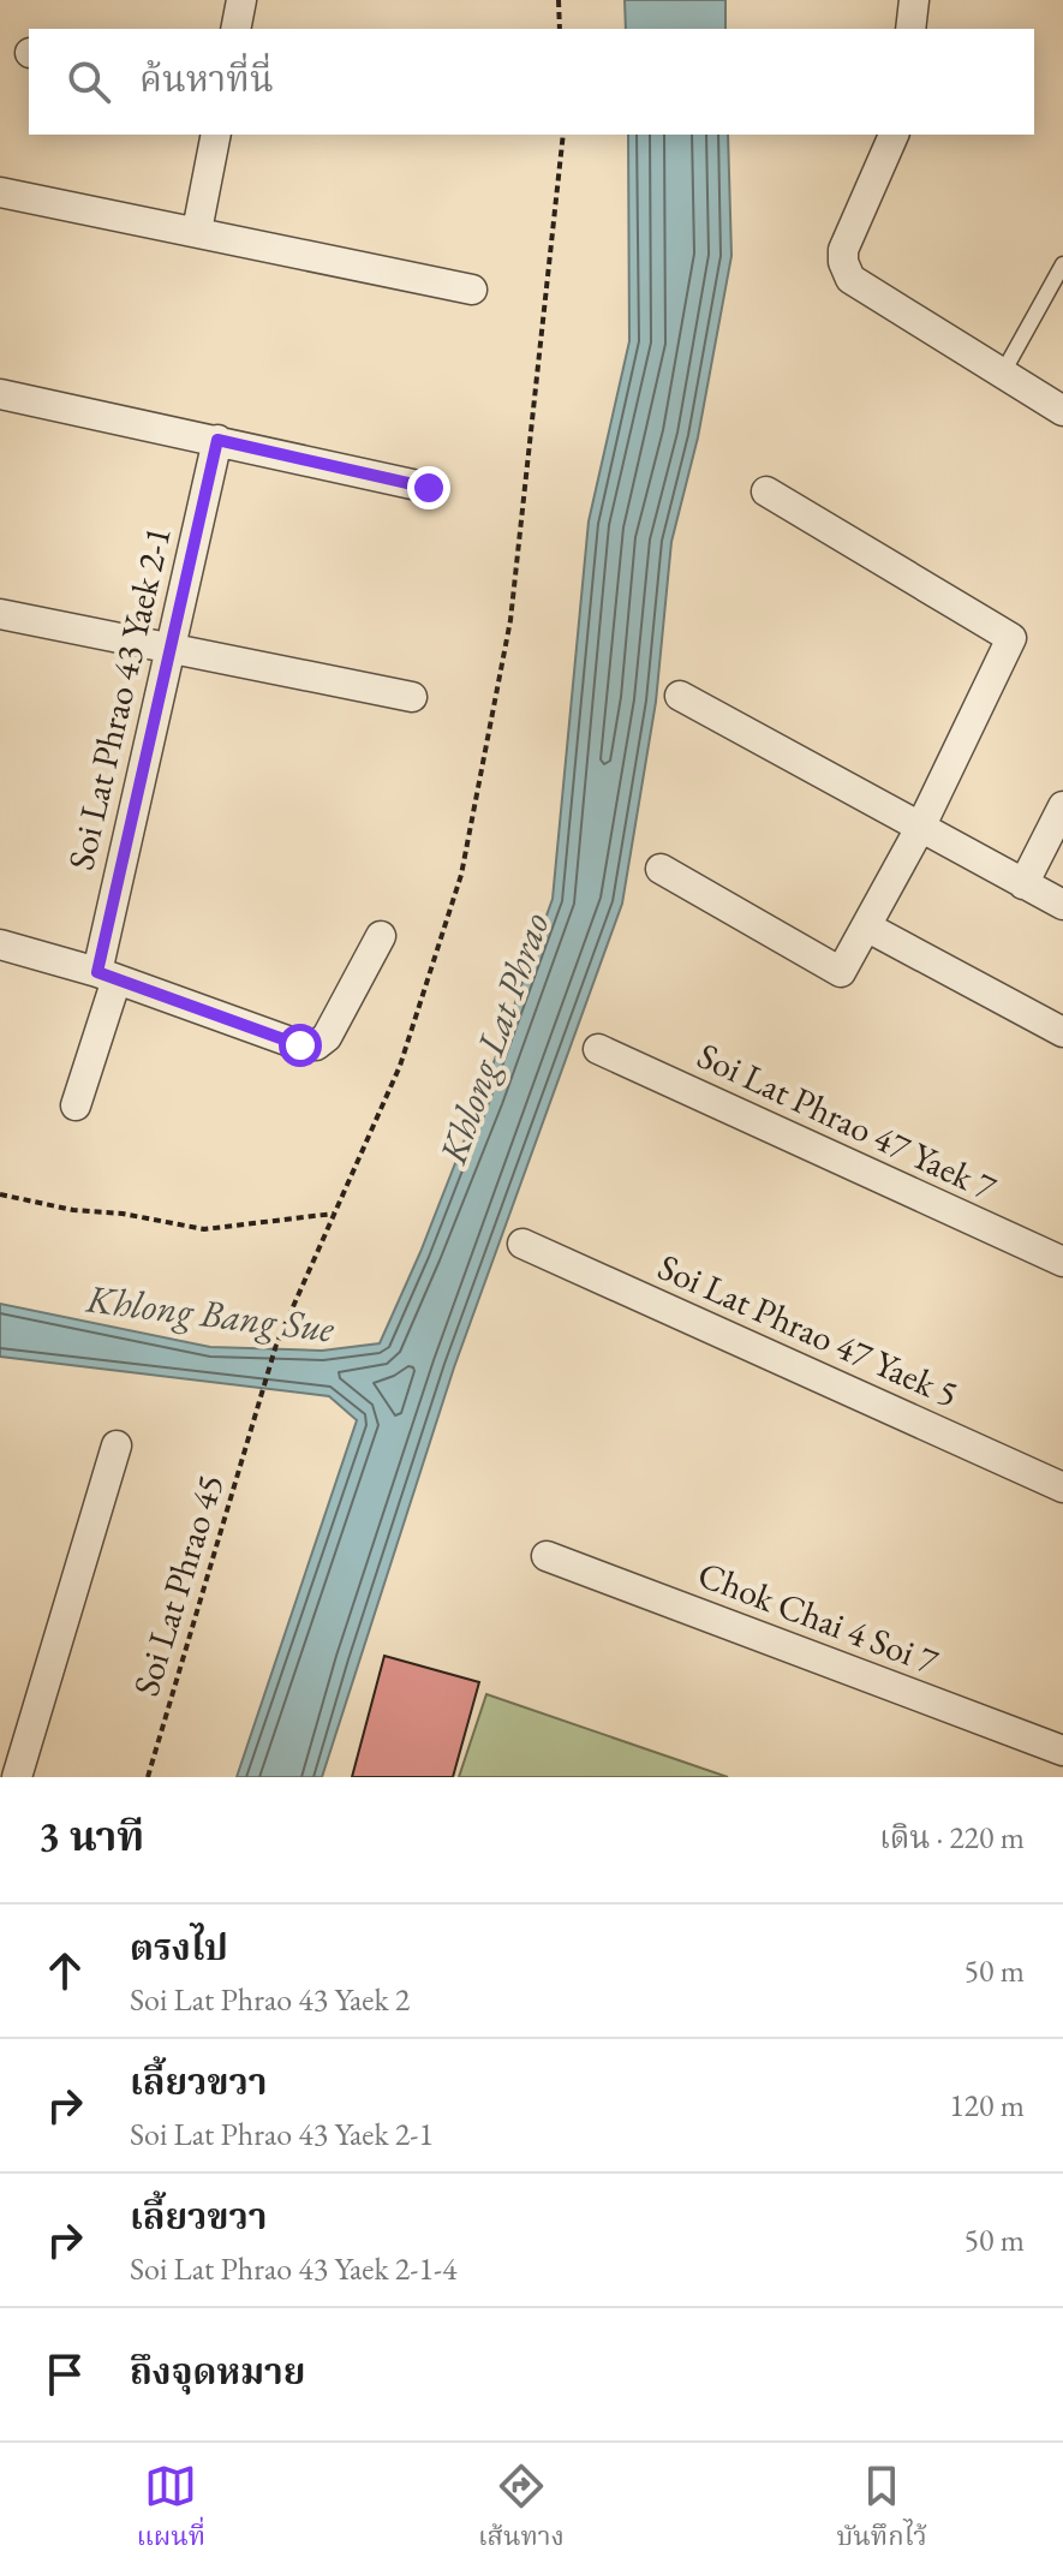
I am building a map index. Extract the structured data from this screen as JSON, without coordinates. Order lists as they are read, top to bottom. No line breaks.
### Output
{"streets":{"street":["Soi Lat Phrao 43 Yaek 2-1","Soi Lat Phrao 47 Yaek 7","Soi Lat Phrao 47 Yaek 5","Chok Chai 4 Soi 7"],"path":["Soi Lat Phrao 45"]},"water":["Khlong Lat Phrao","Khlong Bang Sue"],"page":{"search":"ค้นหาที่นี่","heading":["3 นาที","เดิน · 220 m"],"list":[["ตรงไป","Soi Lat Phrao 43 Yaek 2","50 m"],["เลี้ยวขวา","Soi Lat Phrao 43 Yaek 2-1","120 m"],["เลี้ยวขวา","Soi Lat Phrao 43 Yaek 2-1-4","50 m"],"ถึงจุดหมาย"],"nav":["แผนที่","เส้นทาง","บันทึกไว้"]}}
